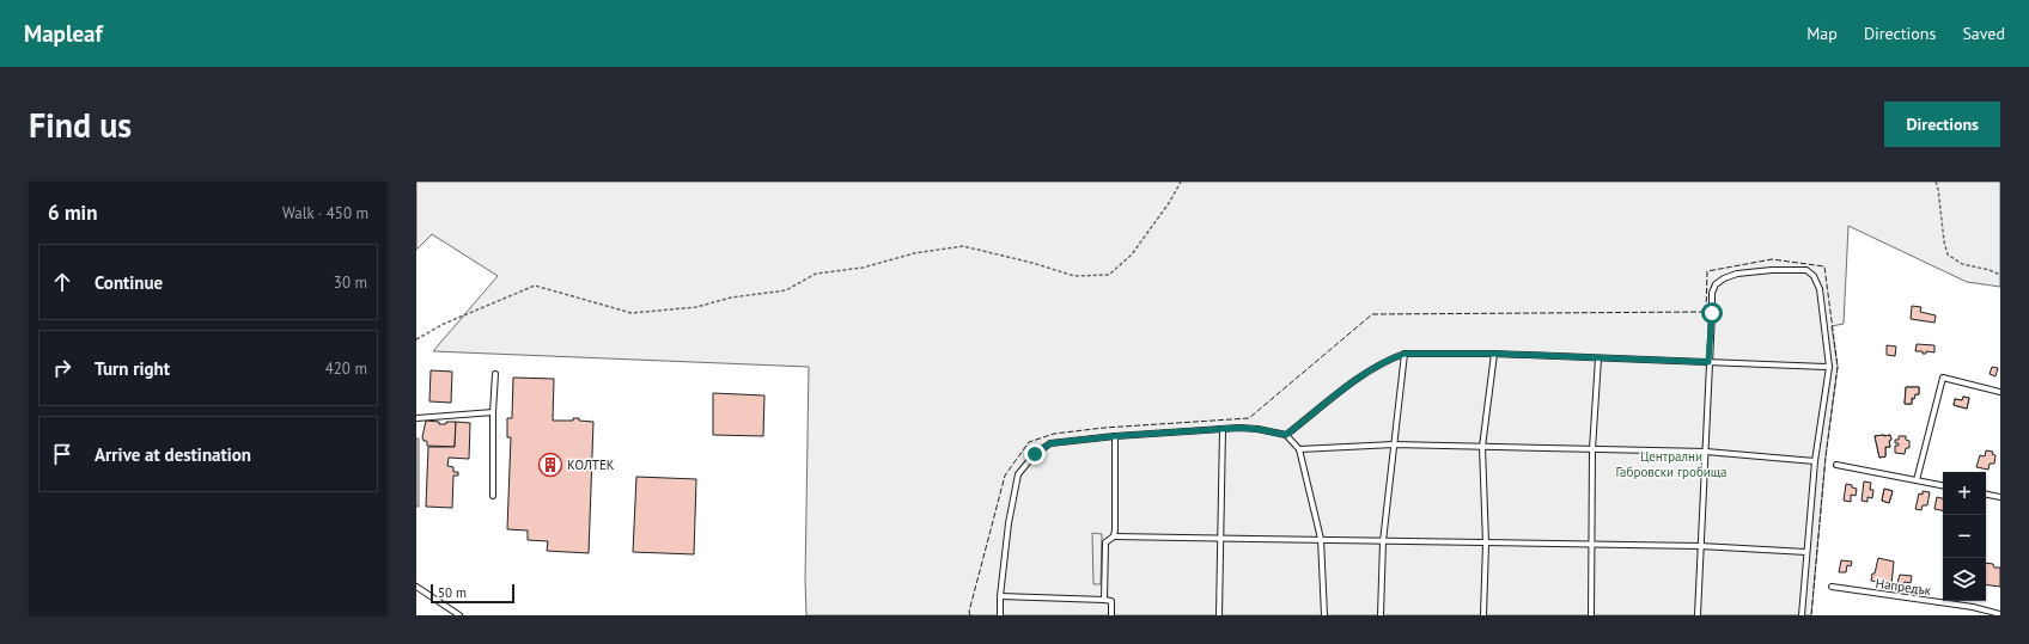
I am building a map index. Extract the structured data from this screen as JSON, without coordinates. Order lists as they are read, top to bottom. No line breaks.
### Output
{"streets":{"lane":["Напредък"]},"parks":["Централни Габровски гробища"],"places":{"building":["КОЛТЕК"]},"scale_bar":"50 m","page":{"header":"Mapleaf","nav":["Map","Directions","Saved"],"buttons":"Directions","title":"Find us","heading":["6 min","Walk · 450 m"],"list":[["Continue","30 m"],["Turn right","420 m"],"Arrive at destination"],"map_buttons":["+","−"],"scale":"50 m"}}
